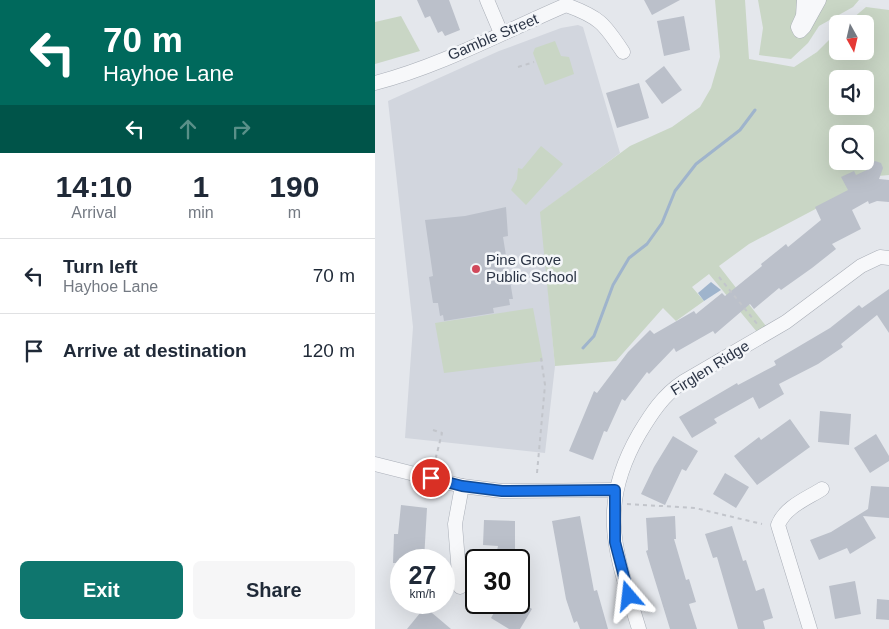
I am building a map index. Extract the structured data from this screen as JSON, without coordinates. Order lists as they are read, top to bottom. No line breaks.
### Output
{"streets":{"street":["Gamble Street","Firglen Ridge"]},"places":["Pine Grove Public School"],"north":"bottom","page":{"turn":["70 m","Hayhoe Lane"],"eta":["14:10","Arrival","1","min","190","m"],"list":[{"name":"Turn left","note":"Hayhoe Lane","value":"70 m"},{"name":"Arrive at destination","value":"120 m"}],"speed":"27 km/h","limit":"30","buttons":["Exit","Share"]}}
